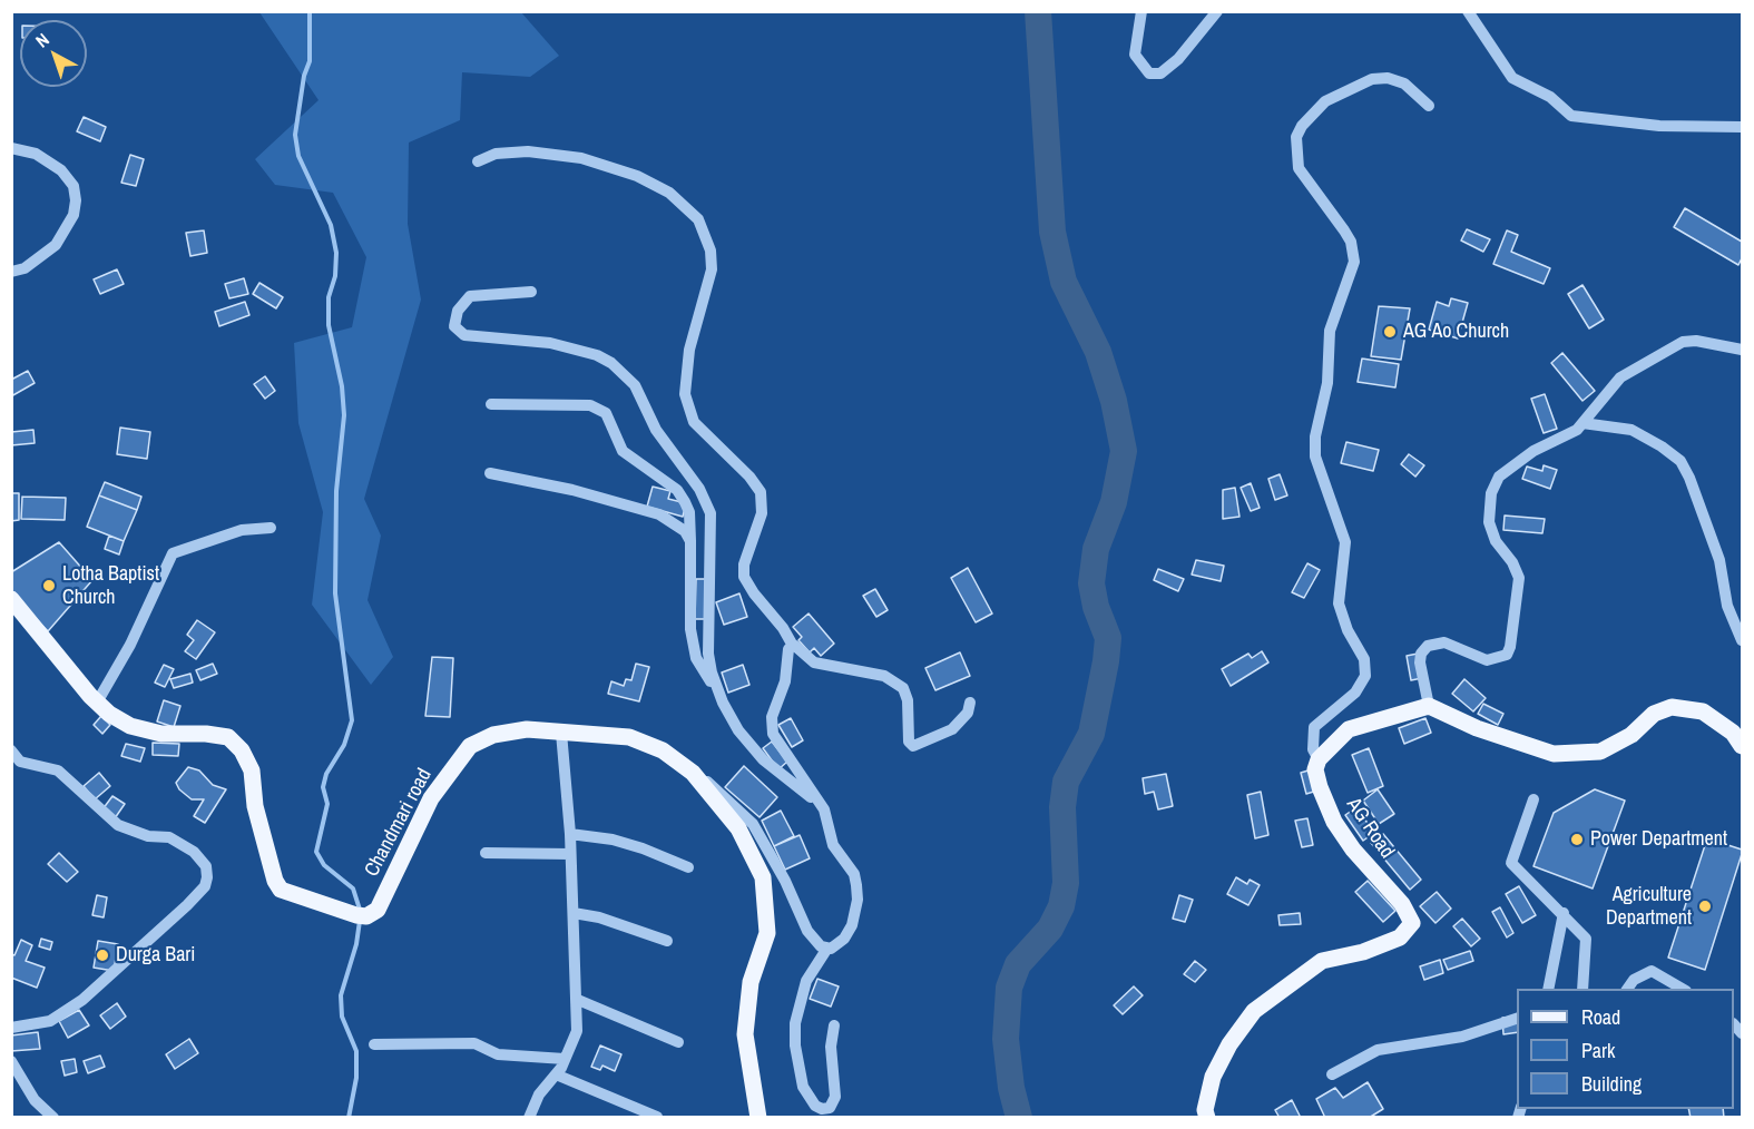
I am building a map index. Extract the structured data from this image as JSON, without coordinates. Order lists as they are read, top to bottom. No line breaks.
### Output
{"streets":{"main road":["Chandmari road","AG Road"]},"places":["AG Ao Church","Lotha Baptist Church","Power Department","Agriculture Department","Durga Bari"],"legend":["Road","Park","Building"],"north":"top left"}
